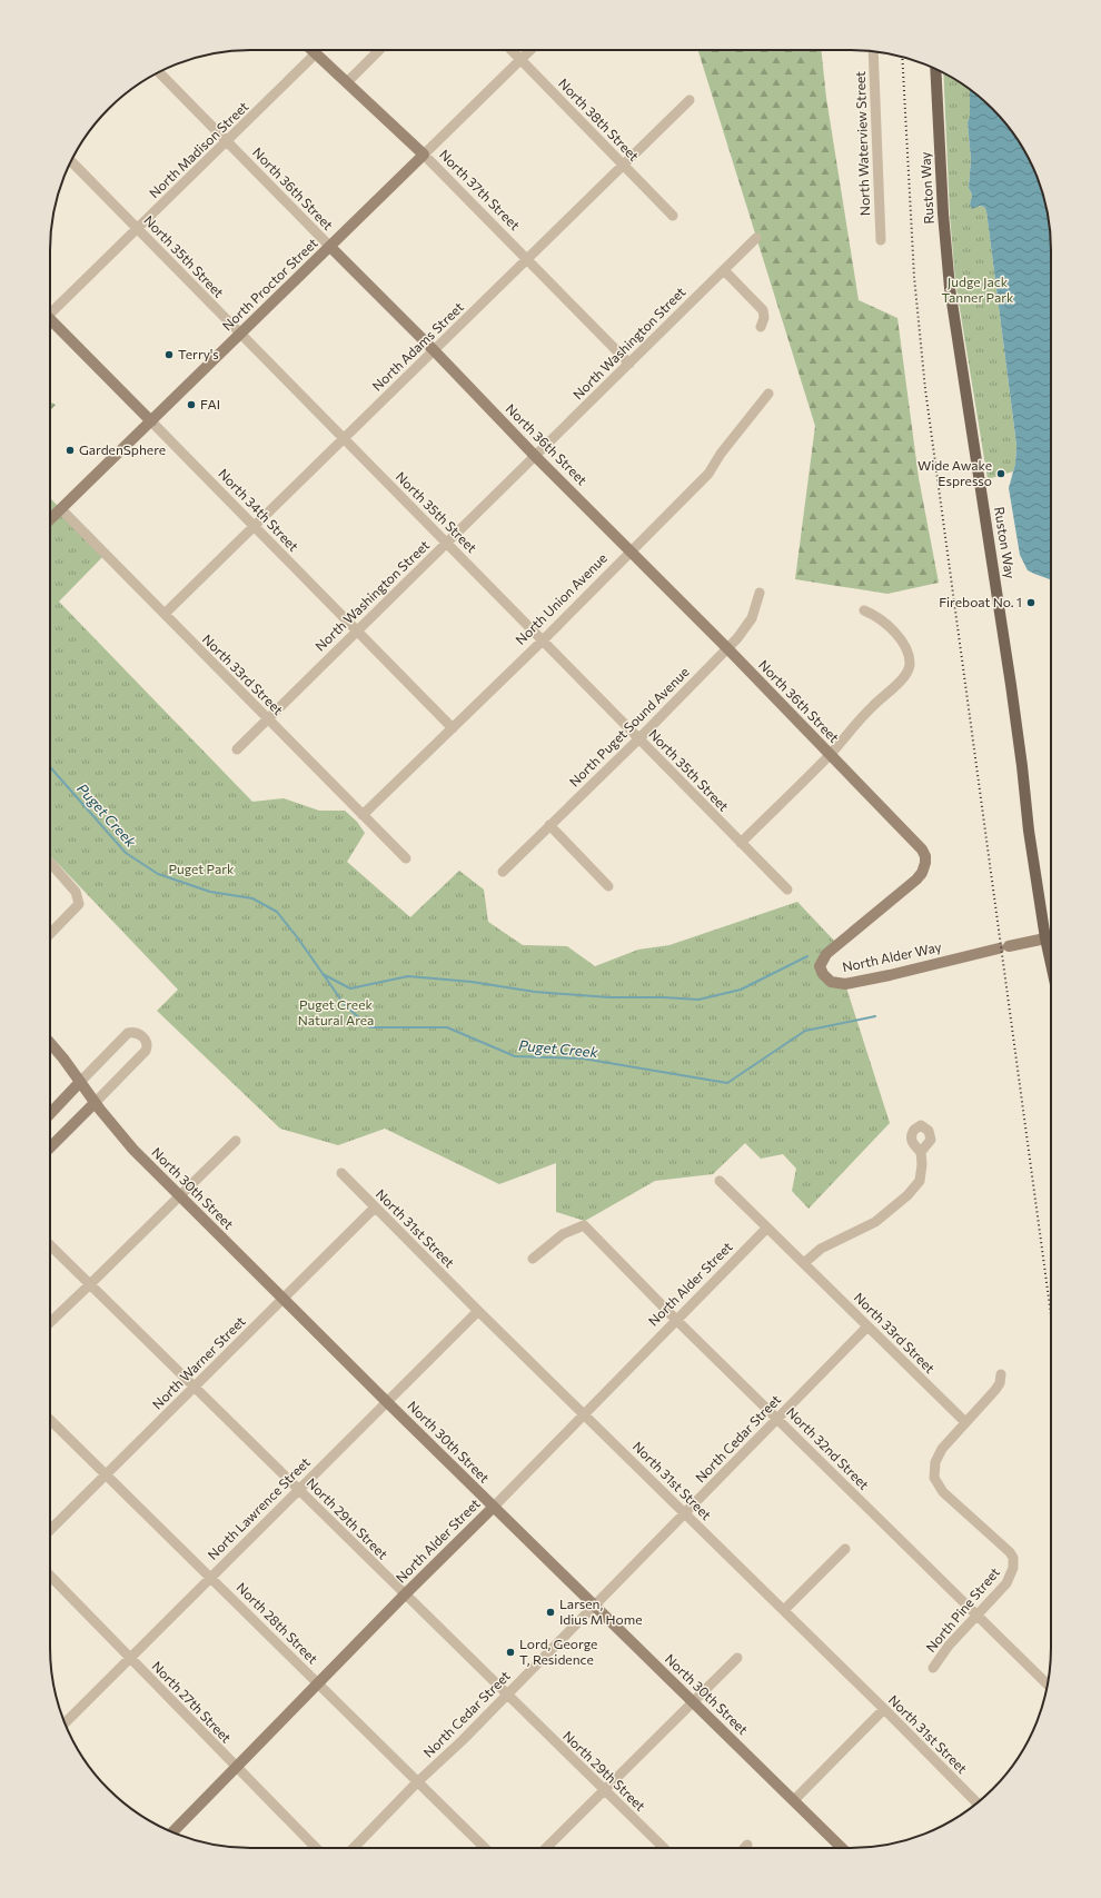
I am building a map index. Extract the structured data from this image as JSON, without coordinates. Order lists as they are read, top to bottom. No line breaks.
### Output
{"streets":{"main road":["Ruston Way"],"street":["North 38th Street","North Waterview Street","North Madison Street","North 36th Street","North 37th Street","North 35th Street","North Proctor Street","North Washington Street","North Adams Street","North 34th Street","North Union Avenue","North 33rd Street","North Puget Sound Avenue","North Alder Way","North 30th Street","North 31st Street","North Alder Street","North Warner Street","North Cedar Street","North 32nd Street","North Lawrence Street","North 29th Street","North Pine Street","North 28th Street","North 27th Street"]},"crossings":[["North 38th Street","North Proctor Street"],["North 38th Street","North Adams Street"],["North Madison Street","North 36th Street"],["North Madison Street","North 37th Street"],["North Madison Street","North 35th Street"],["Ruston Way","North Alder Way"],["North 36th Street","North Proctor Street"],["North 36th Street","North Washington Street"],["North 36th Street","North Adams Street"],["North 36th Street","North Union Avenue"],["North 36th Street","North Puget Sound Avenue"],["North 36th Street","North Alder Way"],["North 37th Street","North Proctor Street"],["North 37th Street","North Washington Street"],["North 37th Street","North Adams Street"],["North 35th Street","North Proctor Street"],["North 35th Street","North Washington Street"],["North 35th Street","North Adams Street"],["North 35th Street","North Union Avenue"],["North 35th Street","North Puget Sound Avenue"],["North Proctor Street","North 34th Street"],["North Proctor Street","North 33rd Street"],["North Washington Street","North 34th Street"],["North Washington Street","North 33rd Street"],["North Adams Street","North 34th Street"],["North Adams Street","North 33rd Street"],["North 34th Street","North Union Avenue"],["North Union Avenue","North 33rd Street"],["North 33rd Street","North Alder Street"],["North 33rd Street","North Cedar Street"],["North 33rd Street","North Pine Street"],["North 30th Street","North Alder Street"],["North 30th Street","North Warner Street"],["North 30th Street","North Cedar Street"],["North 30th Street","North Lawrence Street"],["North 31st Street","North Alder Street"],["North 31st Street","North Warner Street"],["North 31st Street","North Cedar Street"],["North 31st Street","North Lawrence Street"],["North Alder Street","North 32nd Street"],["North Alder Street","North 29th Street"],["North Alder Street","North 28th Street"],["North Alder Street","North 27th Street"],["North Warner Street","North 29th Street"],["North Warner Street","North 28th Street"],["North Cedar Street","North 32nd Street"],["North Cedar Street","North 29th Street"],["North Cedar Street","North 28th Street"],["North 32nd Street","North Pine Street"],["North Lawrence Street","North 29th Street"],["North Lawrence Street","North 28th Street"],["North Lawrence Street","North 27th Street"]],"water":["Puget Creek"],"parks":["Judge Jack Tanner Park","Puget Park","Puget Creek Natural Area"],"places":["Terry's","FAI","GardenSphere","Wide Awake Espresso","Fireboat No. 1","Larsen, Idius M Home","Lord, George T, Residence"]}
